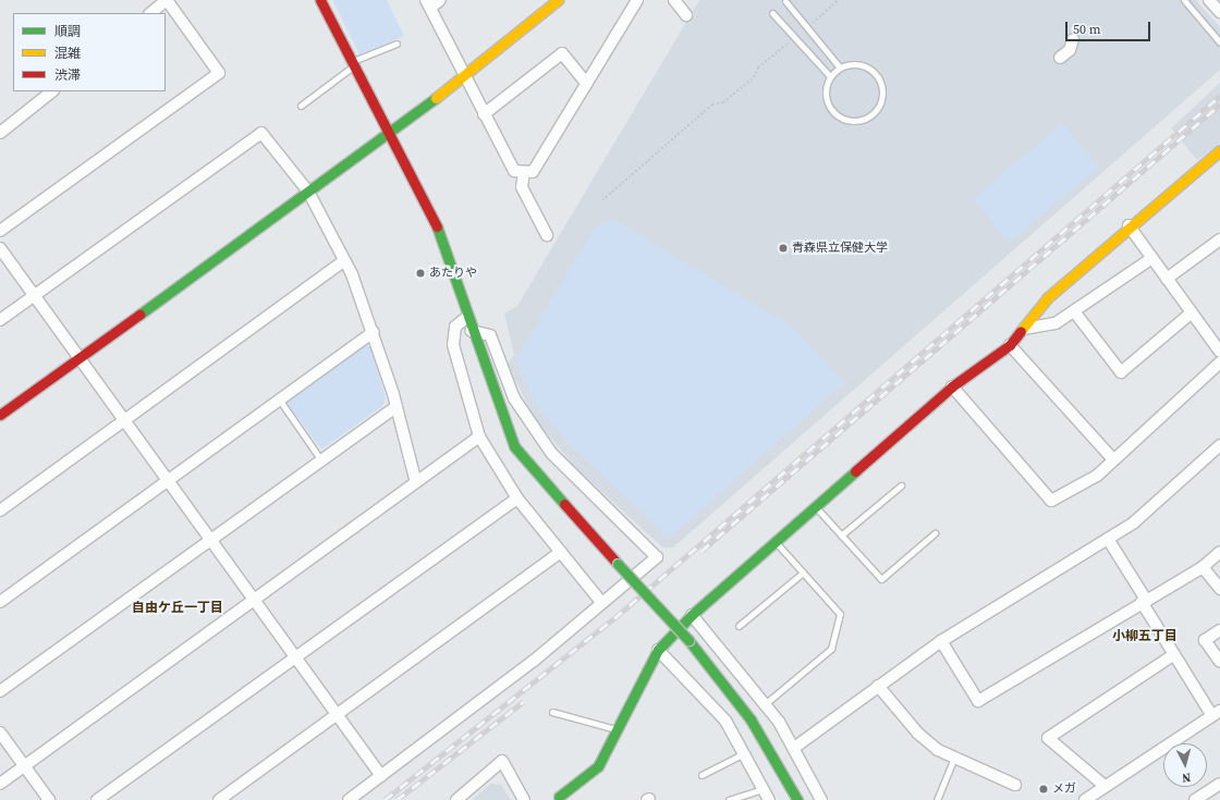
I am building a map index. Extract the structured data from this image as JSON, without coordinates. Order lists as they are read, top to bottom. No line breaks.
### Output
{"districts":["自由ケ丘一丁目","小柳五丁目"],"places":["青森県立保健大学","あたりや","メガ"],"legend":["順調","混雑","渋滞"],"scale_bar":"50 m","north":"bottom"}
